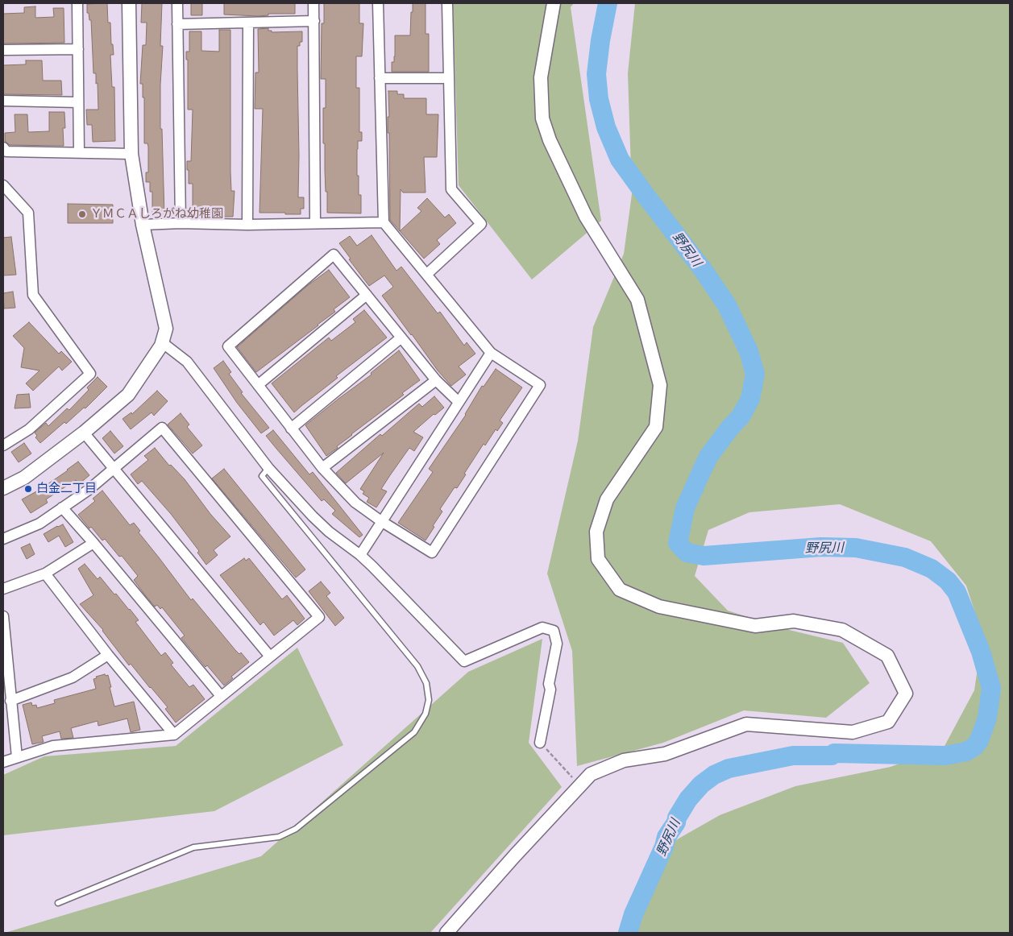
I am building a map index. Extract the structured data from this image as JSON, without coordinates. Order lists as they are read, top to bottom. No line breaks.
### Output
{"water":["野尻川"],"places":["ＹＭＣＡしろがね幼稚園","白金二丁目"]}
